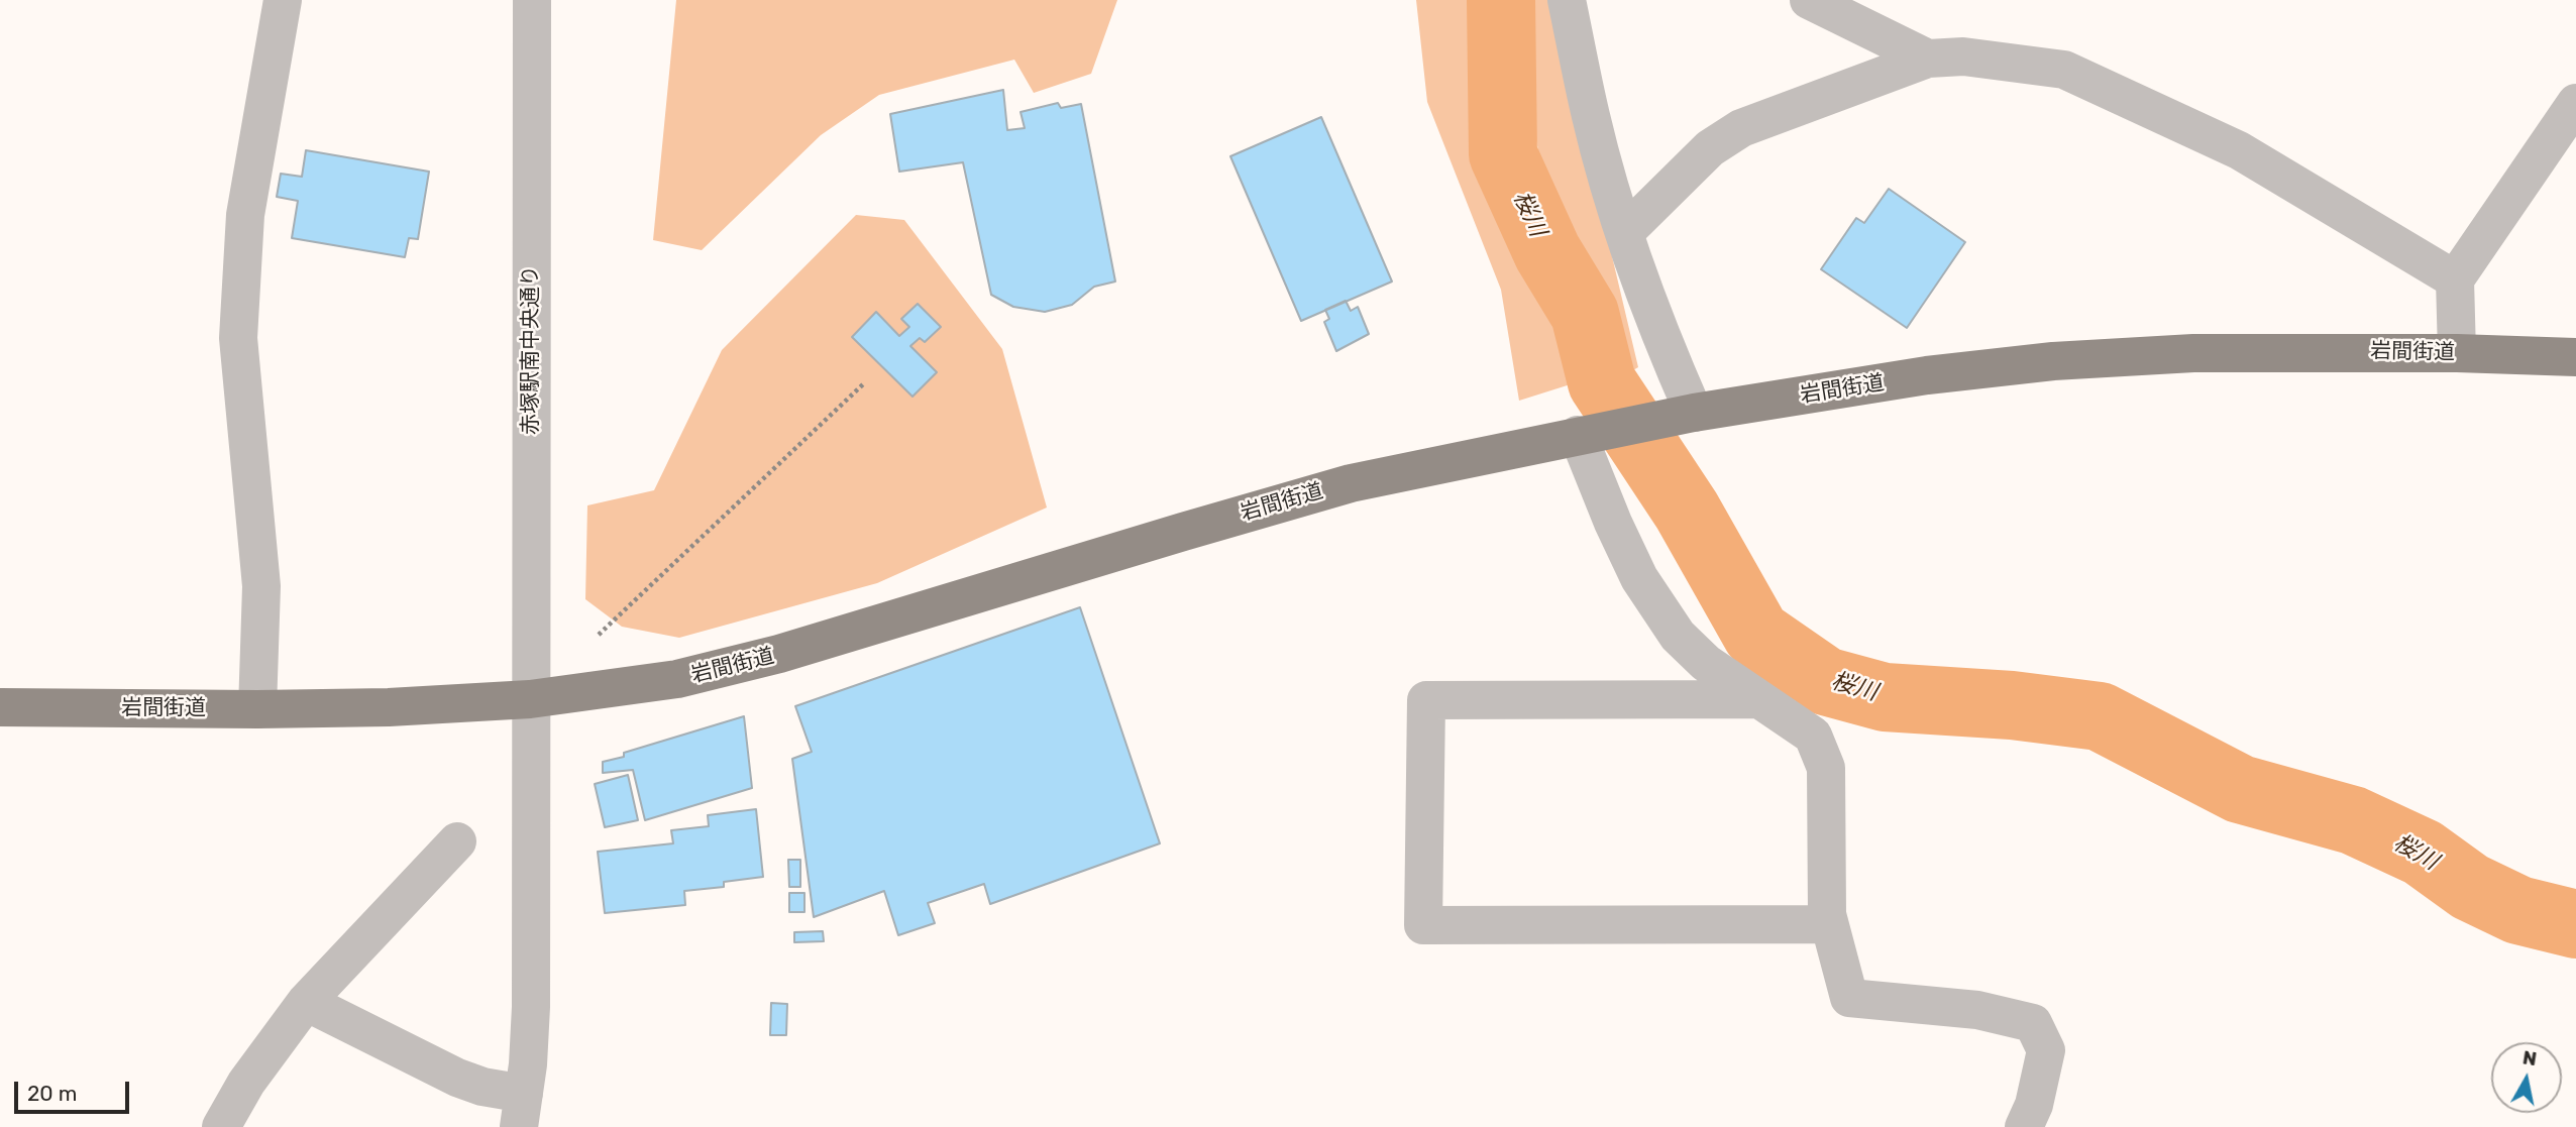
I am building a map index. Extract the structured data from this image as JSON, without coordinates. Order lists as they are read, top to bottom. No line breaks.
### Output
{"streets":{"main road":["岩間街道"],"street":["赤塚駅南中央通り"]},"crossings":[["赤塚駅南中央通り","岩間街道"]],"water":["桜川"],"scale_bar":"20 m","north":"top"}
